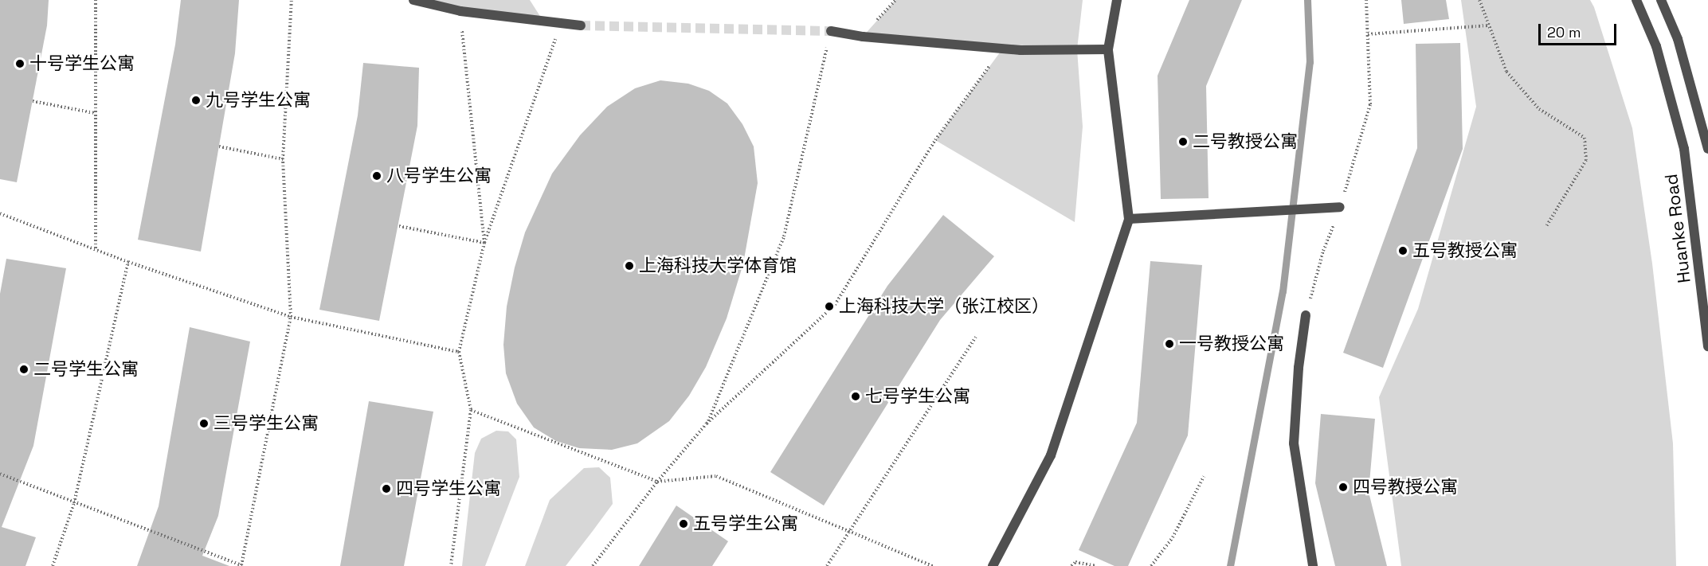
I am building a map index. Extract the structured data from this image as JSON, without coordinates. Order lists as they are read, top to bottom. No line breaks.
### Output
{"streets":{"street":["Huanke Road"]},"places":["十号学生公寓","九号学生公寓","二号教授公寓","八号学生公寓","五号教授公寓","上海科技大学体育馆","上海科技大学（张江校区）","一号教授公寓","二号学生公寓","七号学生公寓","三号学生公寓","四号教授公寓","四号学生公寓","五号学生公寓"],"scale_bar":"20 m"}
